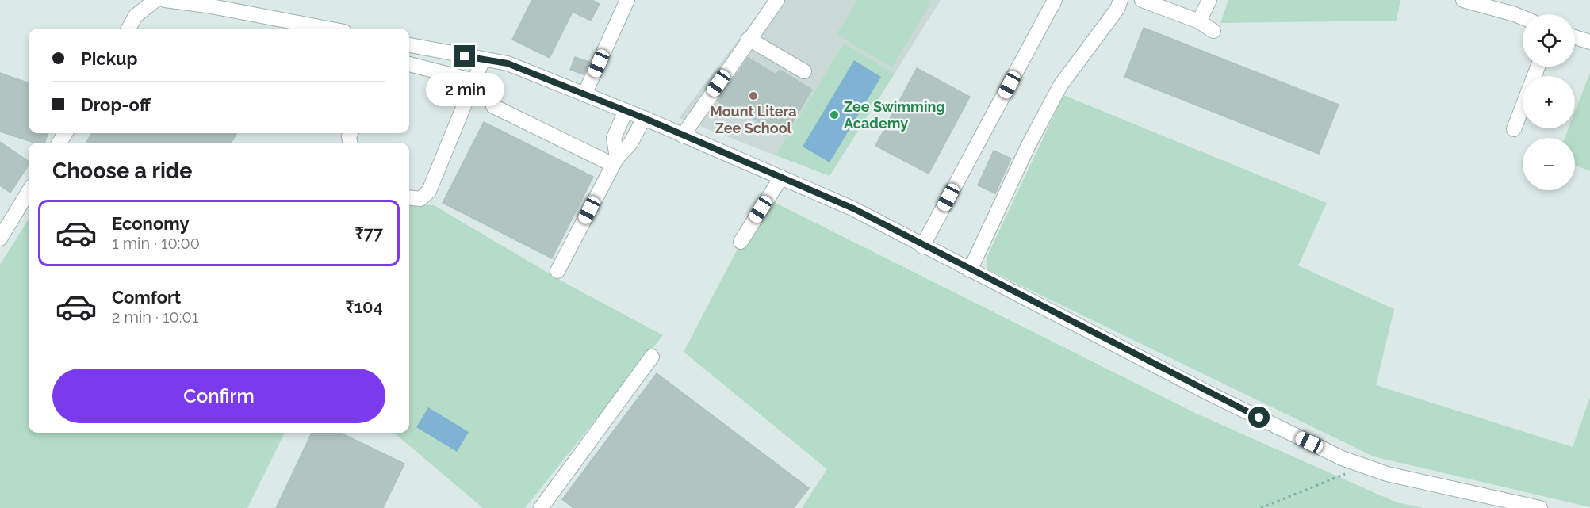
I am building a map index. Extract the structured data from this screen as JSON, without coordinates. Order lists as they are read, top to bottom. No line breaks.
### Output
{"places":["Mount Litera Zee School","Zee Swimming Academy"],"page":{"map_buttons":["+","−"],"banner":["Pickup","Drop-off"],"bubble":"2 min","heading":"Choose a ride","list":[{"name":"Economy","note":"1 min · 10:00","value":"₹77"},{"name":"Comfort","note":"2 min · 10:01","value":"₹104"}],"buttons":"Confirm"}}
